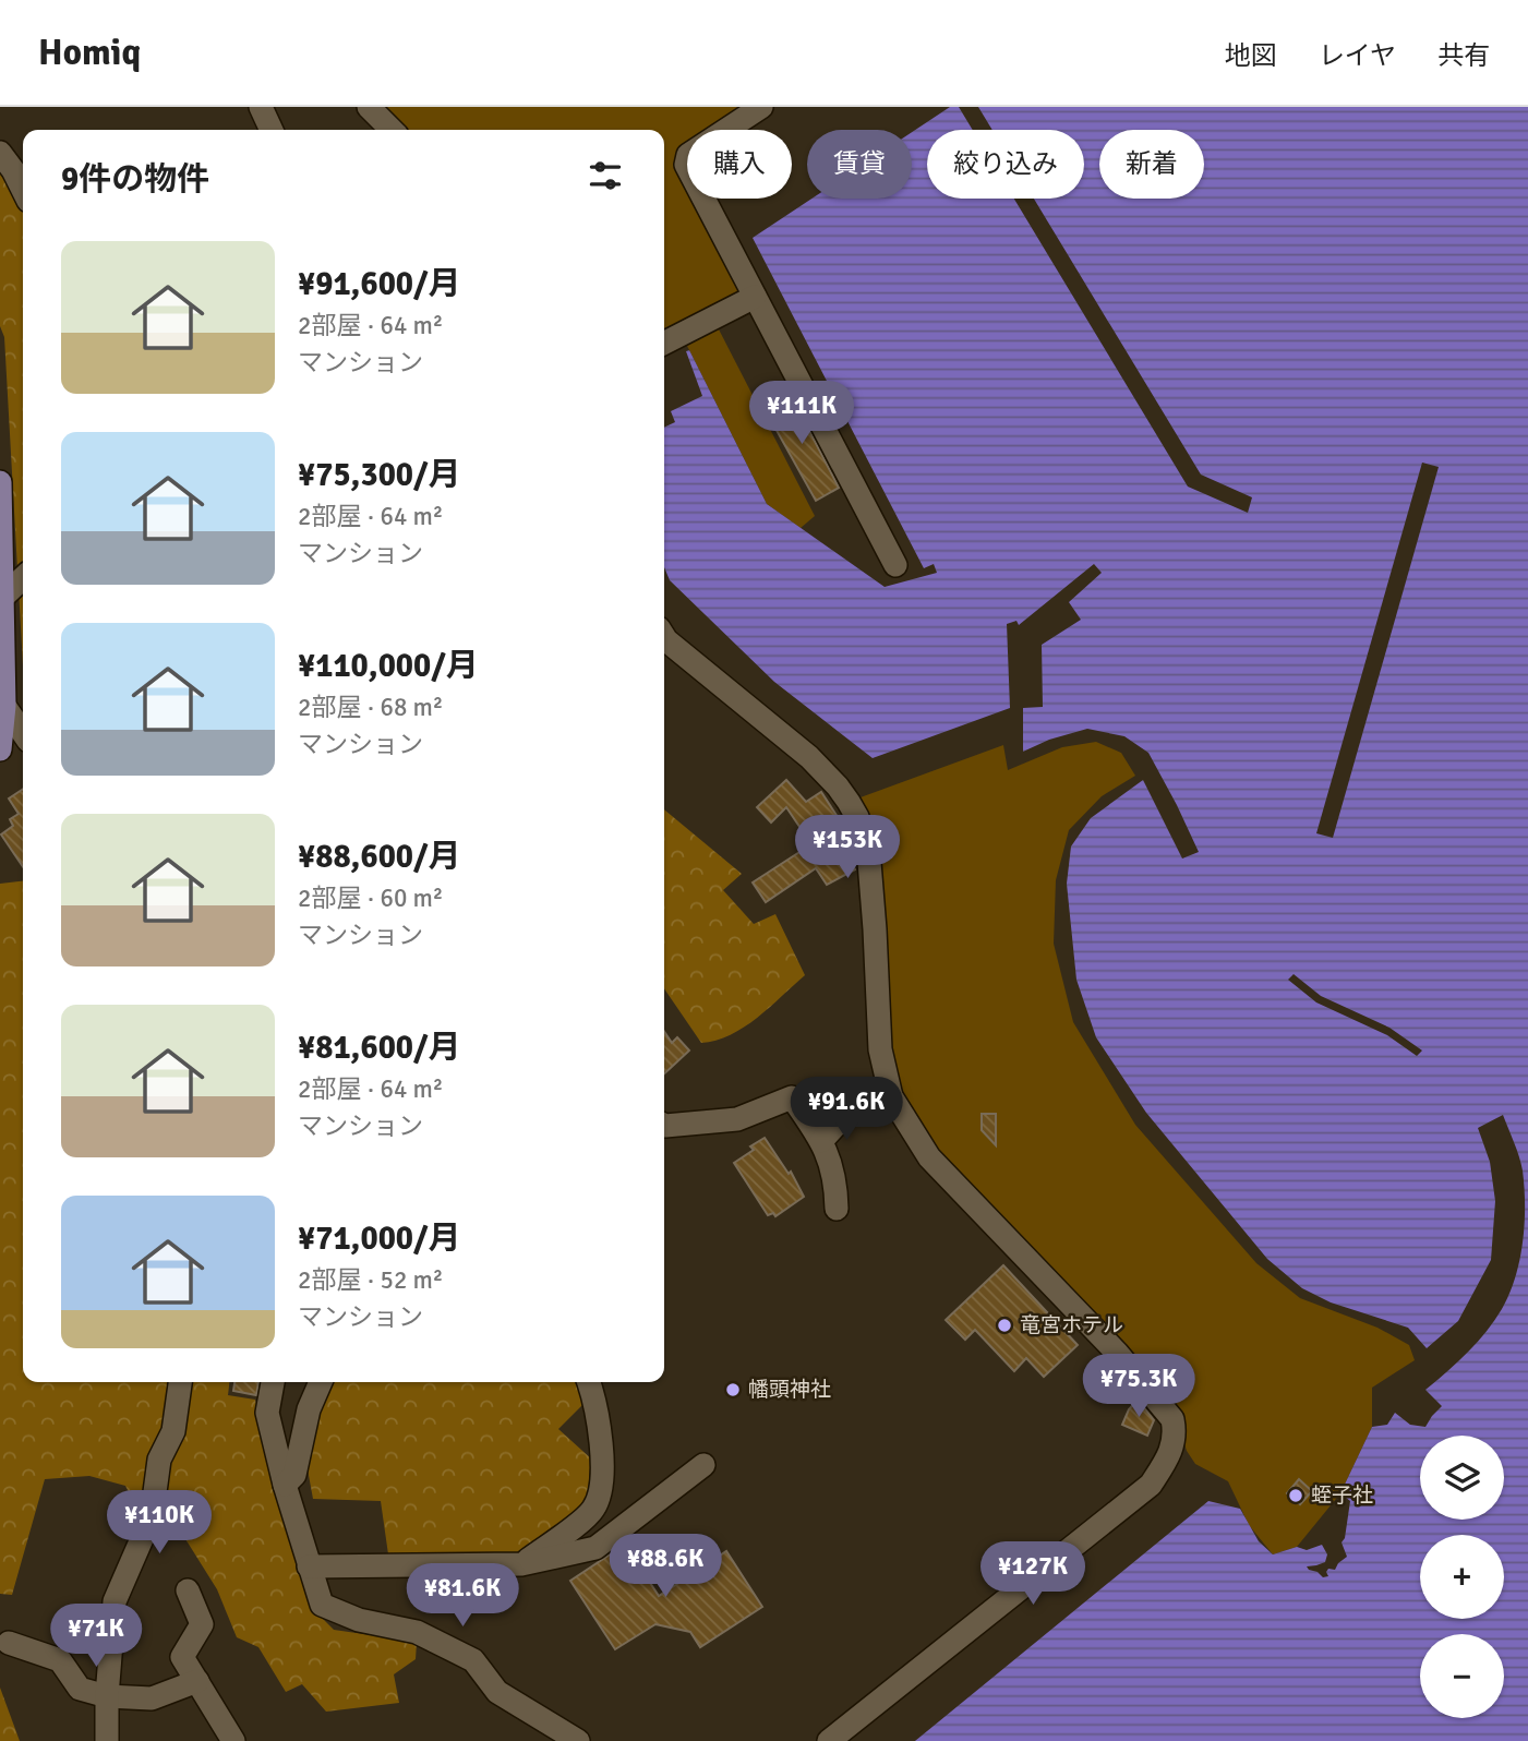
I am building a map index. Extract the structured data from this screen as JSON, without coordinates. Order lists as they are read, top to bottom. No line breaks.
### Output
{"places":["竜宮ホテル","幡頭神社","蛭子社"],"page":{"header":"Homiq","nav":["地図","レイヤ","共有"],"chip":["購入","賃貸","絞り込み","新着"],"heading":"9件の物件","list":[{"name":"¥91,600/月","note":"2部屋 · 64 m² · マンション"},{"name":"¥75,300/月","note":"2部屋 · 64 m² · マンション"},{"name":"¥110,000/月","note":"2部屋 · 68 m² · マンション"},{"name":"¥88,600/月","note":"2部屋 · 60 m² · マンション"},{"name":"¥81,600/月","note":"2部屋 · 64 m² · マンション"},{"name":"¥71,000/月","note":"2部屋 · 52 m² · マンション"}],"price":["¥111K","¥153K","¥91.6K","¥75.3K","¥110K","¥88.6K","¥127K","¥81.6K","¥71K"],"map_buttons":["+","−"]}}
